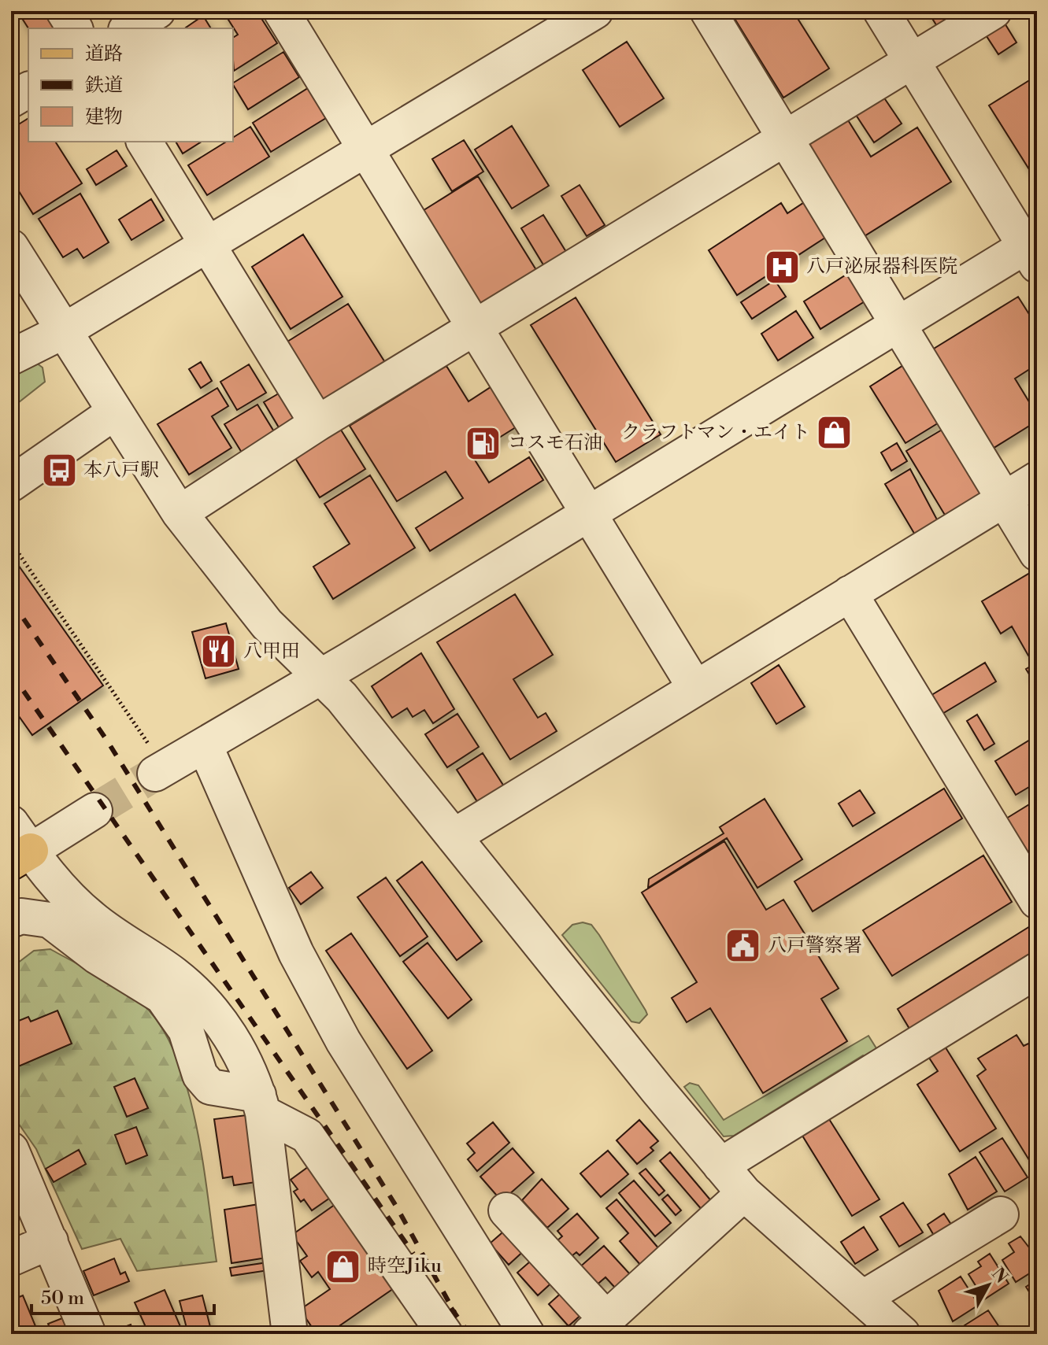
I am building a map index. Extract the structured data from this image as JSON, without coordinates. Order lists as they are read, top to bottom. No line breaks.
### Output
{"places":{"hospital":["八戸泌尿器科医院"],"shop":["クラフトマン・エイト","時空Jiku"],"fuel station":["コスモ石油"],"bus stop":["本八戸駅"],"restaurant":["八甲田"],"public building":["八戸警察署"]},"legend":["道路","鉄道","建物"],"scale_bar":"50 m","north":"top right"}
